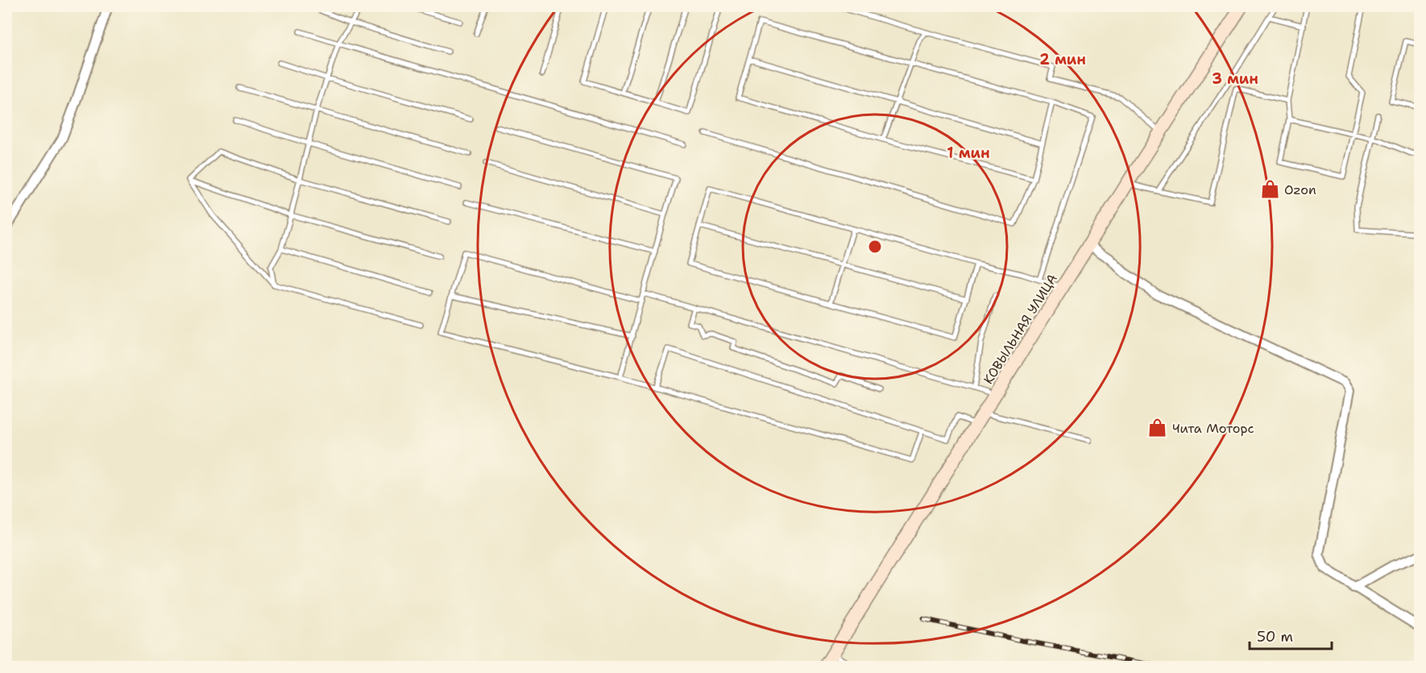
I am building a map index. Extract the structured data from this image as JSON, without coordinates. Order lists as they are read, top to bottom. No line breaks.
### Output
{"streets":{"main road":["КОВЫЛЬНАЯ УЛИЦА"]},"places":{"shop":["Ozon","Чита Моторс"]},"scale_bar":"50 m","rings":["2 мин","3 мин","1 мин"]}
